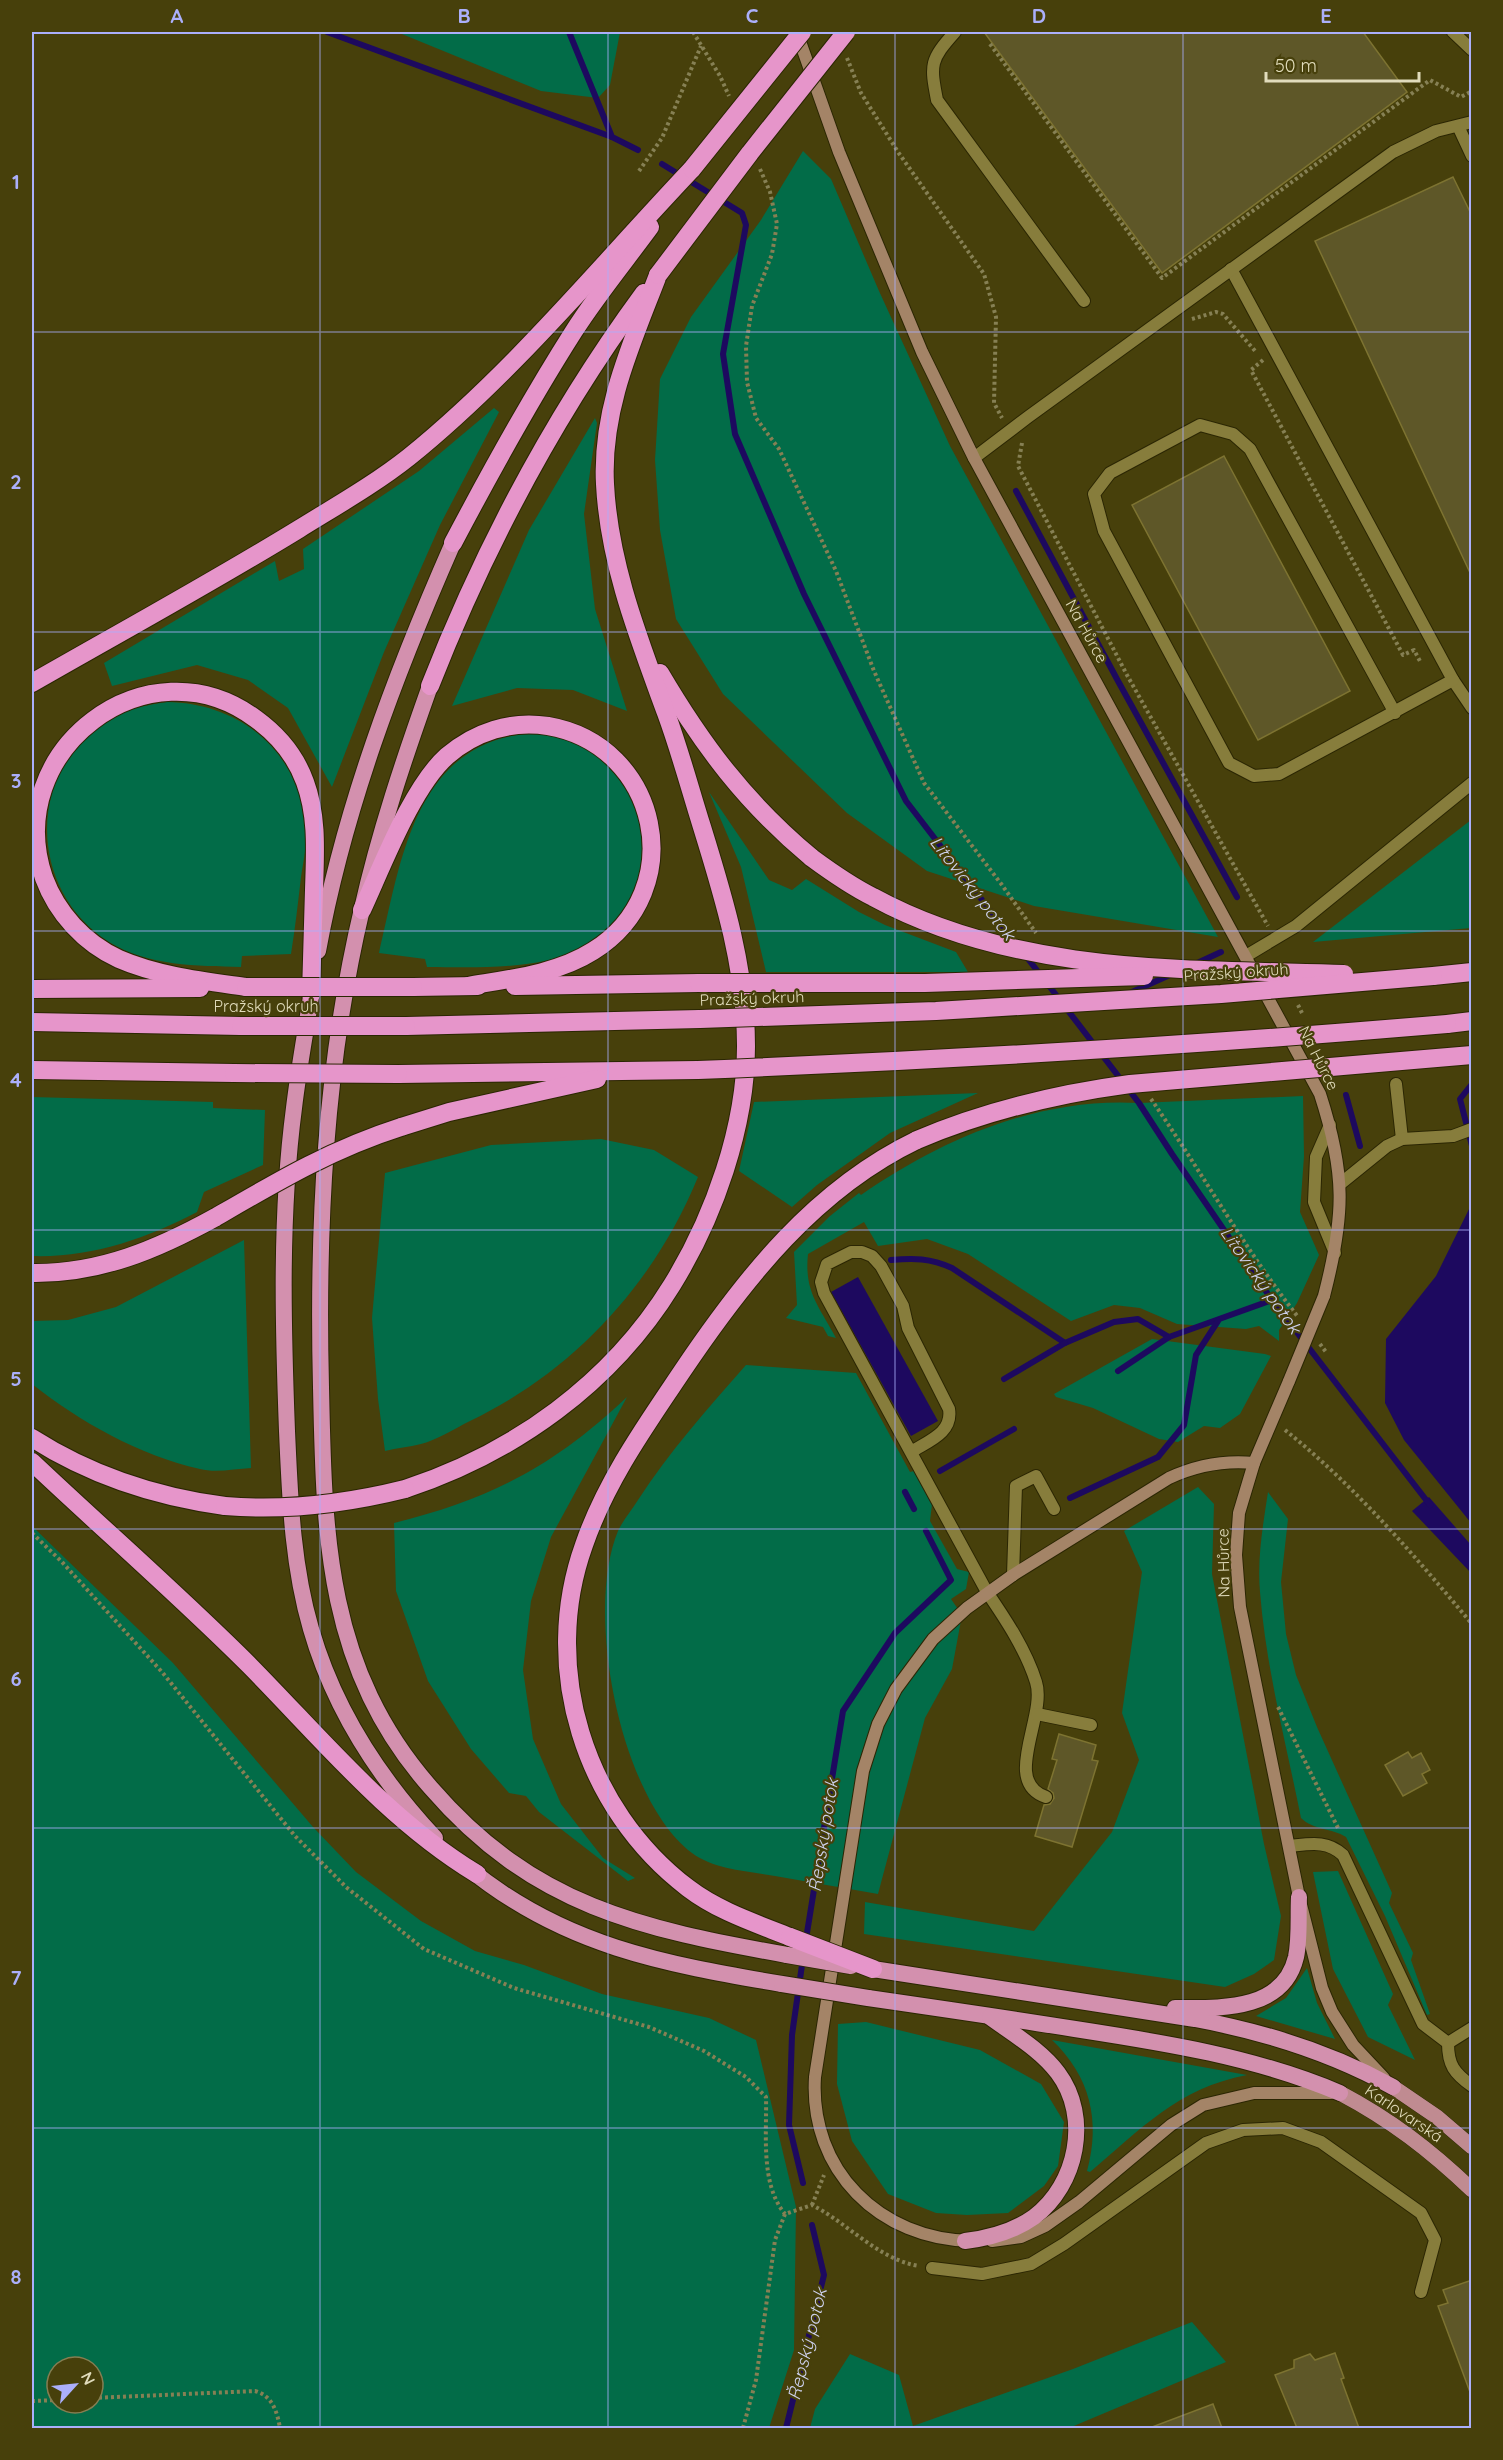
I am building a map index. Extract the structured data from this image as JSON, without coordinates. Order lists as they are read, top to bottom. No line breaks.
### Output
{"streets":{"highway":["Pražský okruh"],"main road":["Na Hůrce","Karlovarská"]},"water":["Litovický potok","Řepský potok"],"scale_bar":"50 m","north":"top right","grid":{"columns":["A","B","C","D","E"],"rows":["1","2","3","4","5","6","7","8"]}}
